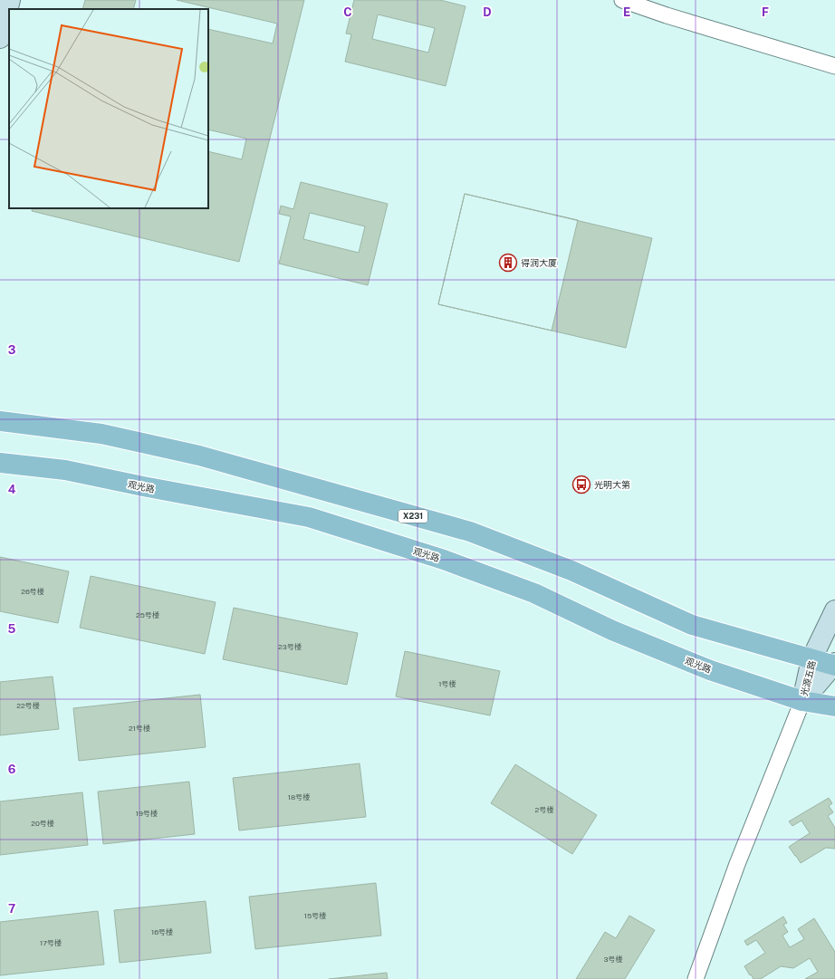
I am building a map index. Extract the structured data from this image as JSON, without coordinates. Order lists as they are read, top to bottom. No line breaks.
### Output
{"streets":{"main road":["观光路","X231"],"street":["光源五路"]},"crossings":[["观光路","光源五路"],["X231","光源五路"]],"places":{"building":["得润大厦"],"bus stop":["光明大第"]},"house_numbers":["26号楼","25号楼","23号楼","1号楼","22号楼","21号楼","18号楼","2号楼","19号楼","20号楼","15号楼","16号楼","17号楼","3号楼"],"grid":{"columns":["C","D","E","F"],"rows":["3","4","5","6","7"]}}
